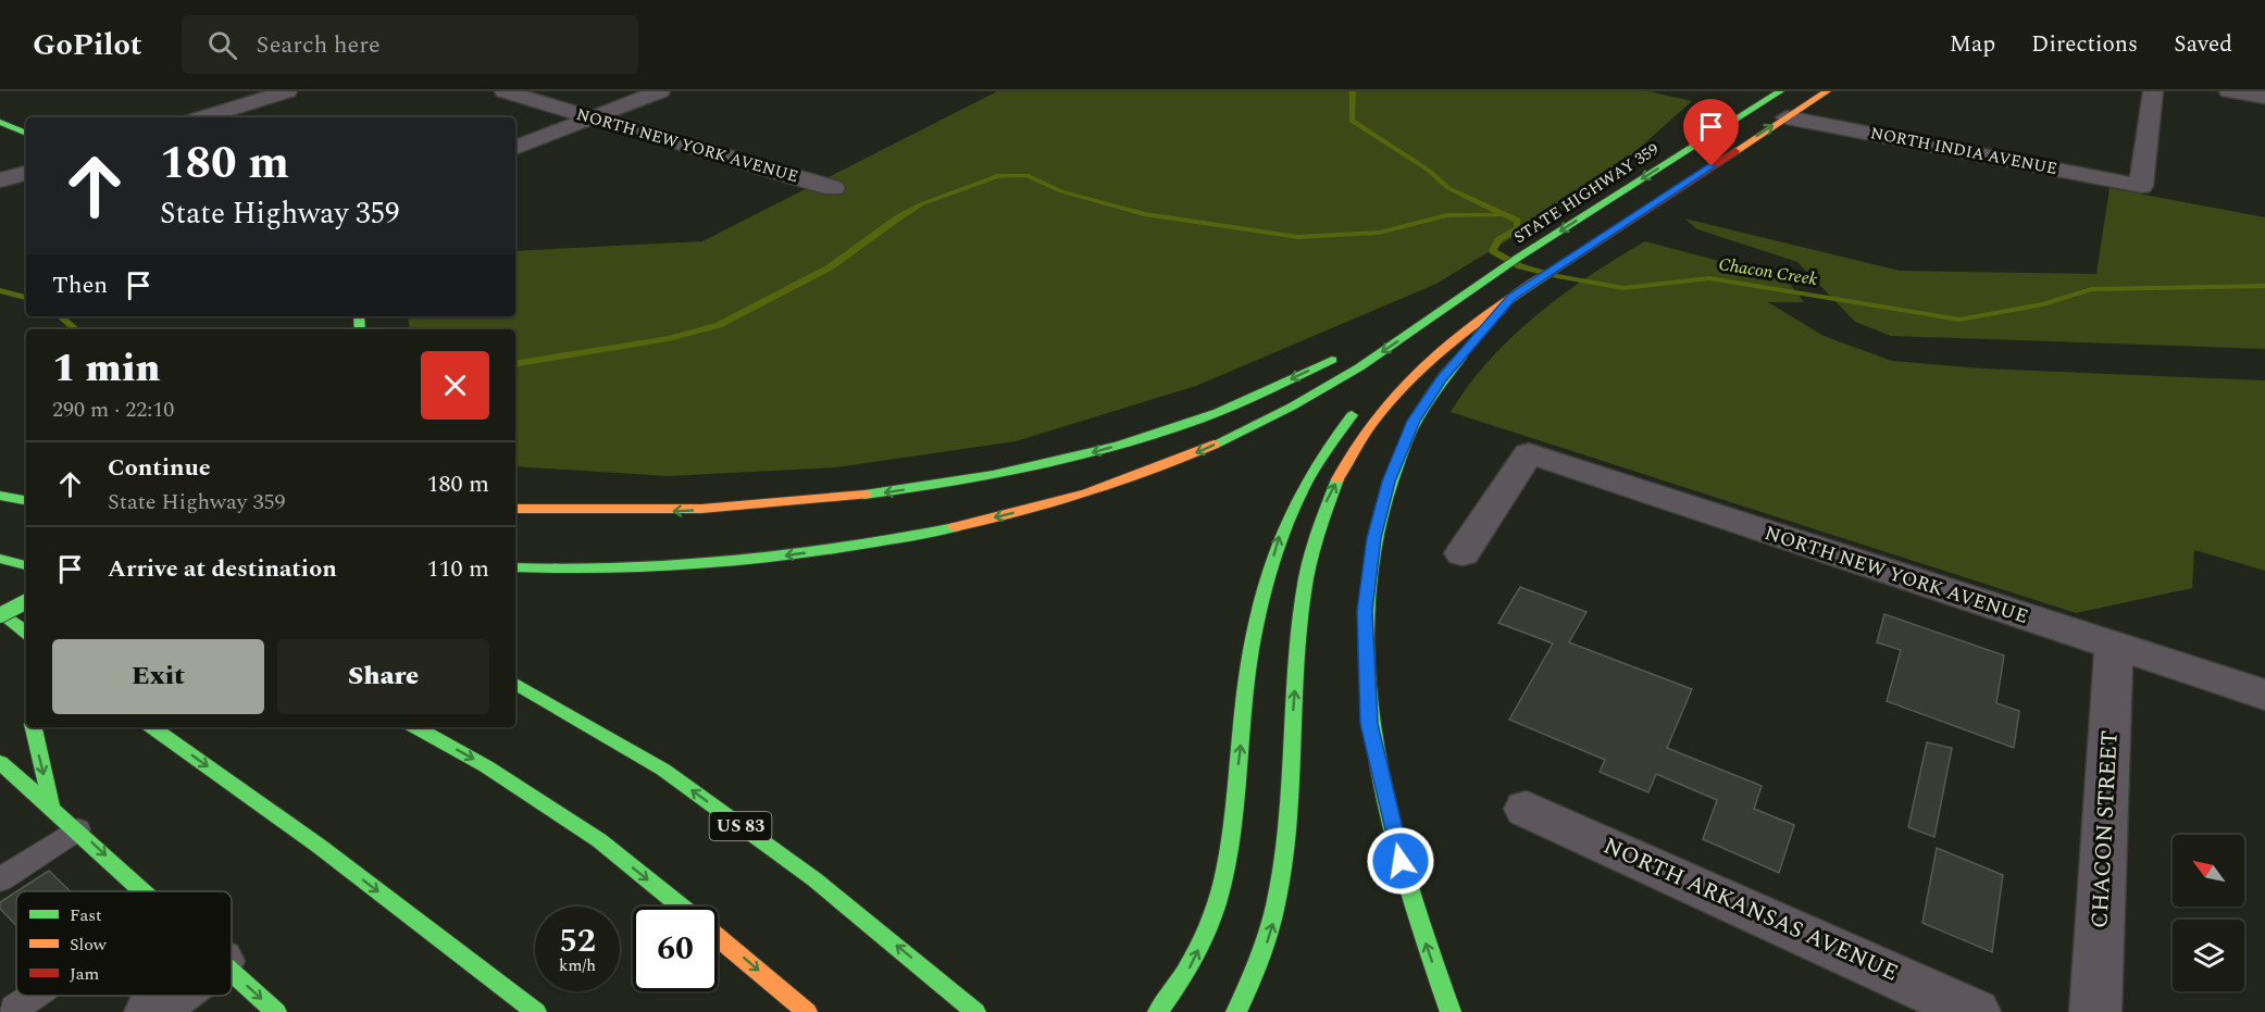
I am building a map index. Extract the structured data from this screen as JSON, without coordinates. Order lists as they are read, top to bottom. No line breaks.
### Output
{"streets":{"main road":["STATE HIGHWAY 359","US 83"],"street":["NORTH NEW YORK AVENUE","NORTH INDIA AVENUE","CHACON STREET","NORTH ARKANSAS AVENUE"]},"crossings":[["NORTH NEW YORK AVENUE","CHACON STREET"]],"water":["Chacon Creek"],"legend":["Fast","Slow","Jam"],"north":"top left","page":{"header":"GoPilot","search":"Search here","nav":["Map","Directions","Saved"],"turn":["180 m","State Highway 359"],"then":"Then","heading":["1 min","290 m · 22:10"],"list":[{"name":"Continue","note":"State Highway 359","value":"180 m"},{"name":"Arrive at destination","value":"110 m"}],"buttons":["Exit","Share"],"speed":"52 km/h","limit":"60"}}
